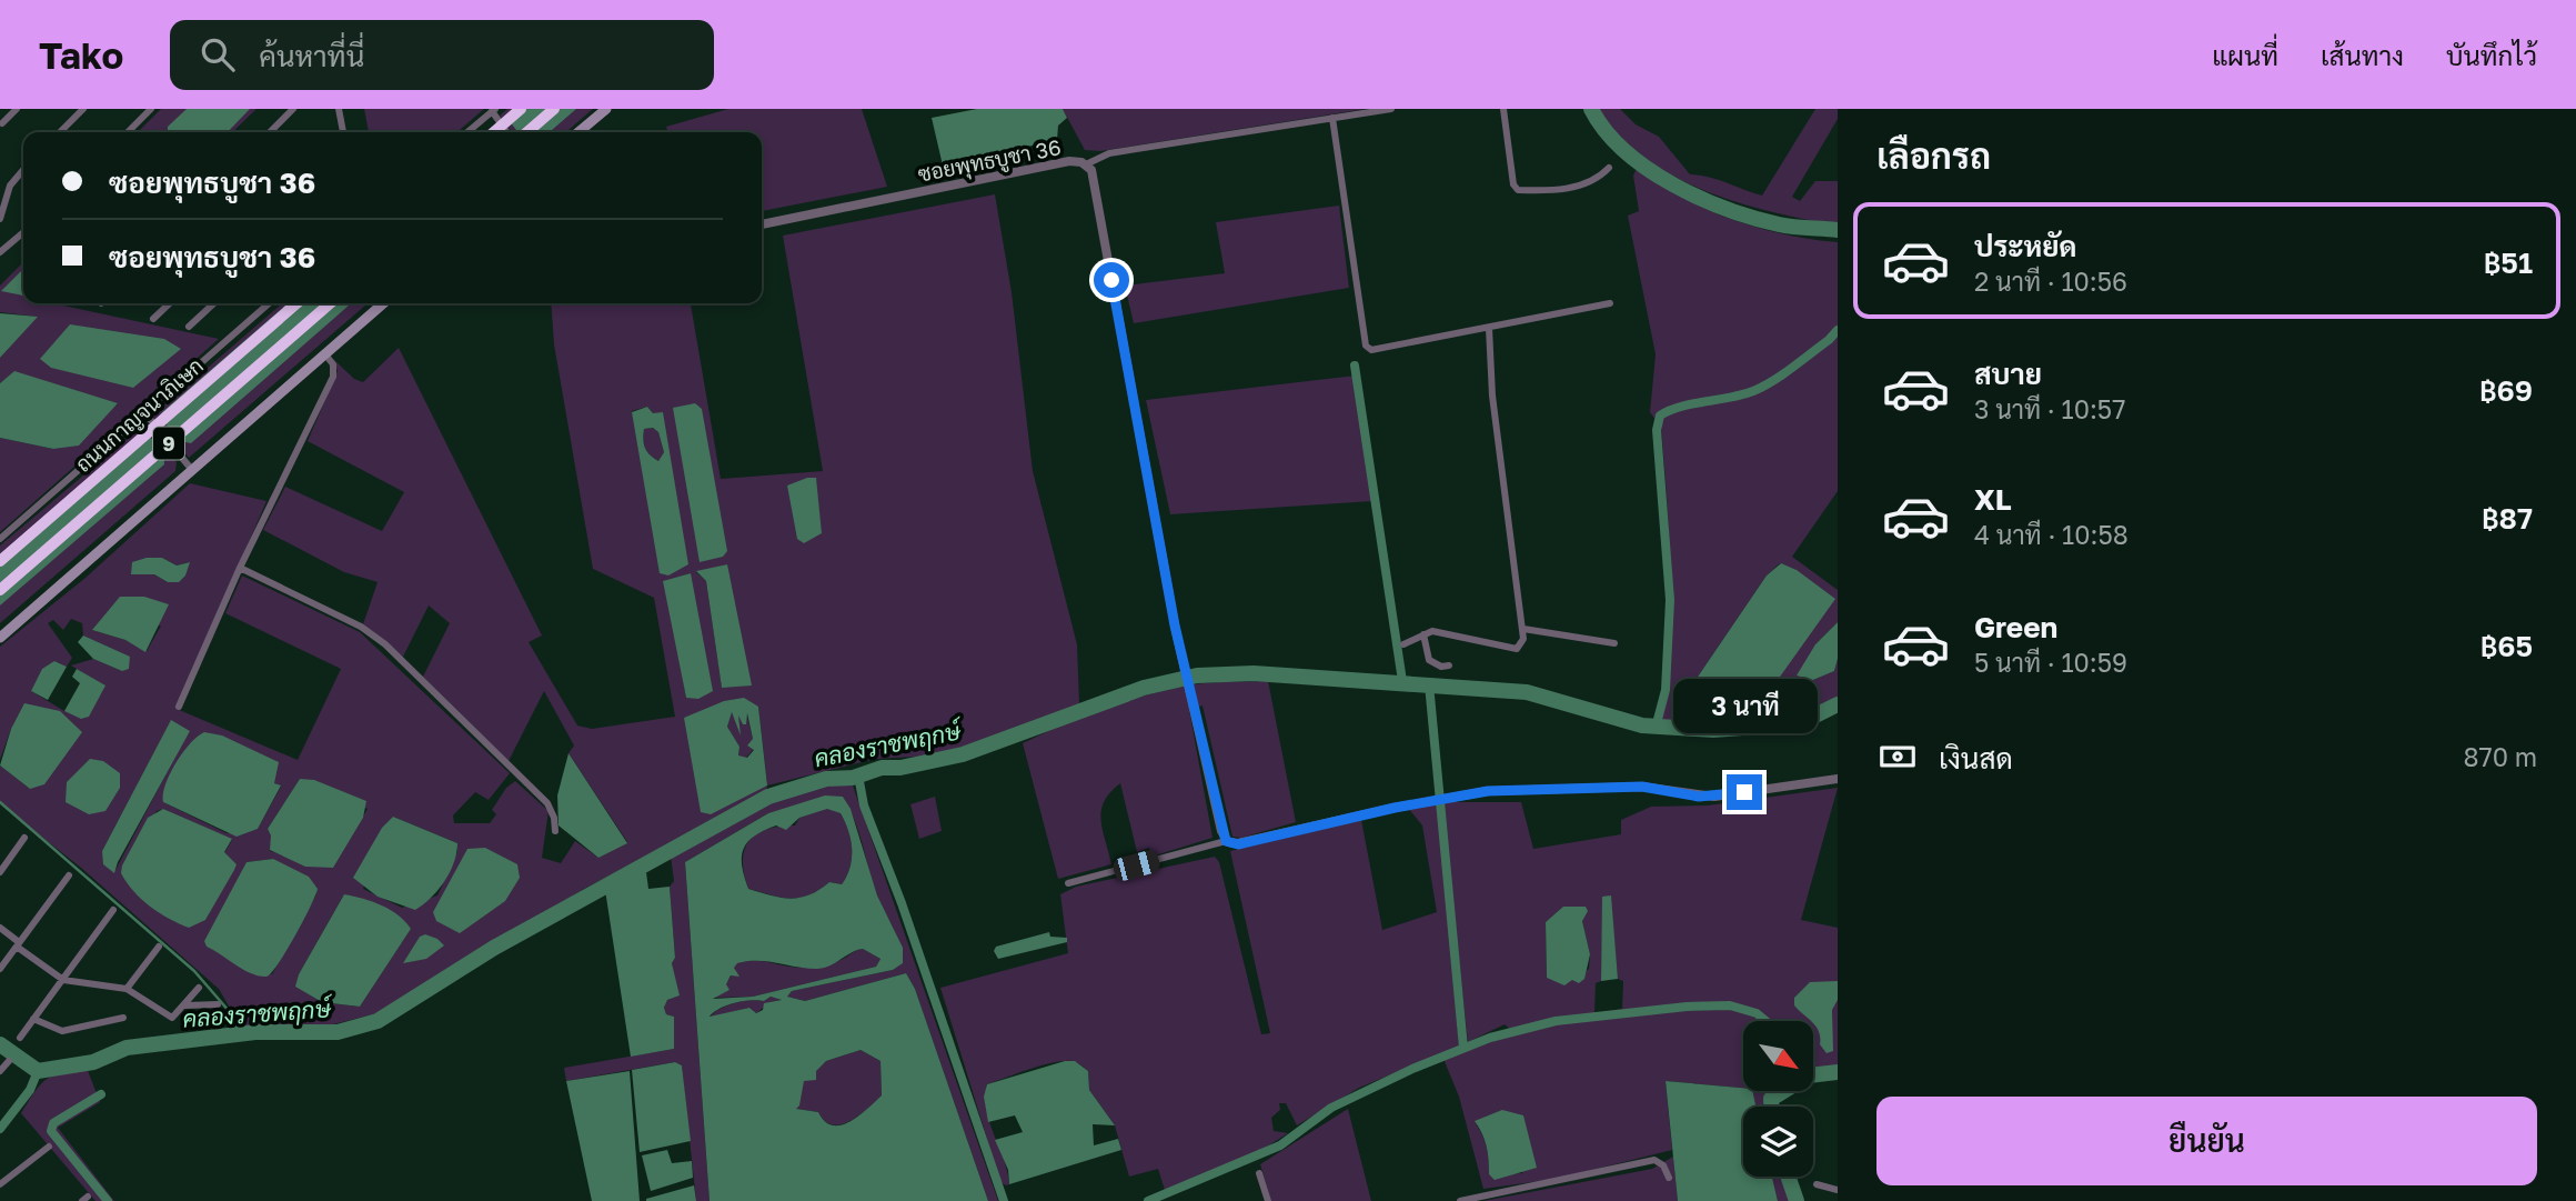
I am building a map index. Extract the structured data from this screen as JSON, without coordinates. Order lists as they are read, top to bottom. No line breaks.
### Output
{"streets":{"highway":["ถนนกาญจนาภิเษก","9"],"street":["ซอยพุทธบูชา 36"]},"water":["คลองราชพฤกษ์"],"north":"bottom right","page":{"header":"Tako","search":"ค้นหาที่นี่","nav":["แผนที่","เส้นทาง","บันทึกไว้"],"heading":"เลือกรถ","banner":["ซอยพุทธบูชา 36","ซอยพุทธบูชา 36"],"list":[{"name":"ประหยัด","note":"2 นาที · 10:56","value":"฿51"},{"name":"สบาย","note":"3 นาที · 10:57","value":"฿69"},{"name":"XL","note":"4 นาที · 10:58","value":"฿87"},{"name":"Green","note":"5 นาที · 10:59","value":"฿65"}],"bubble":"3 นาที","pay":["เงินสด","870 m"],"buttons":"ยืนยัน"}}
